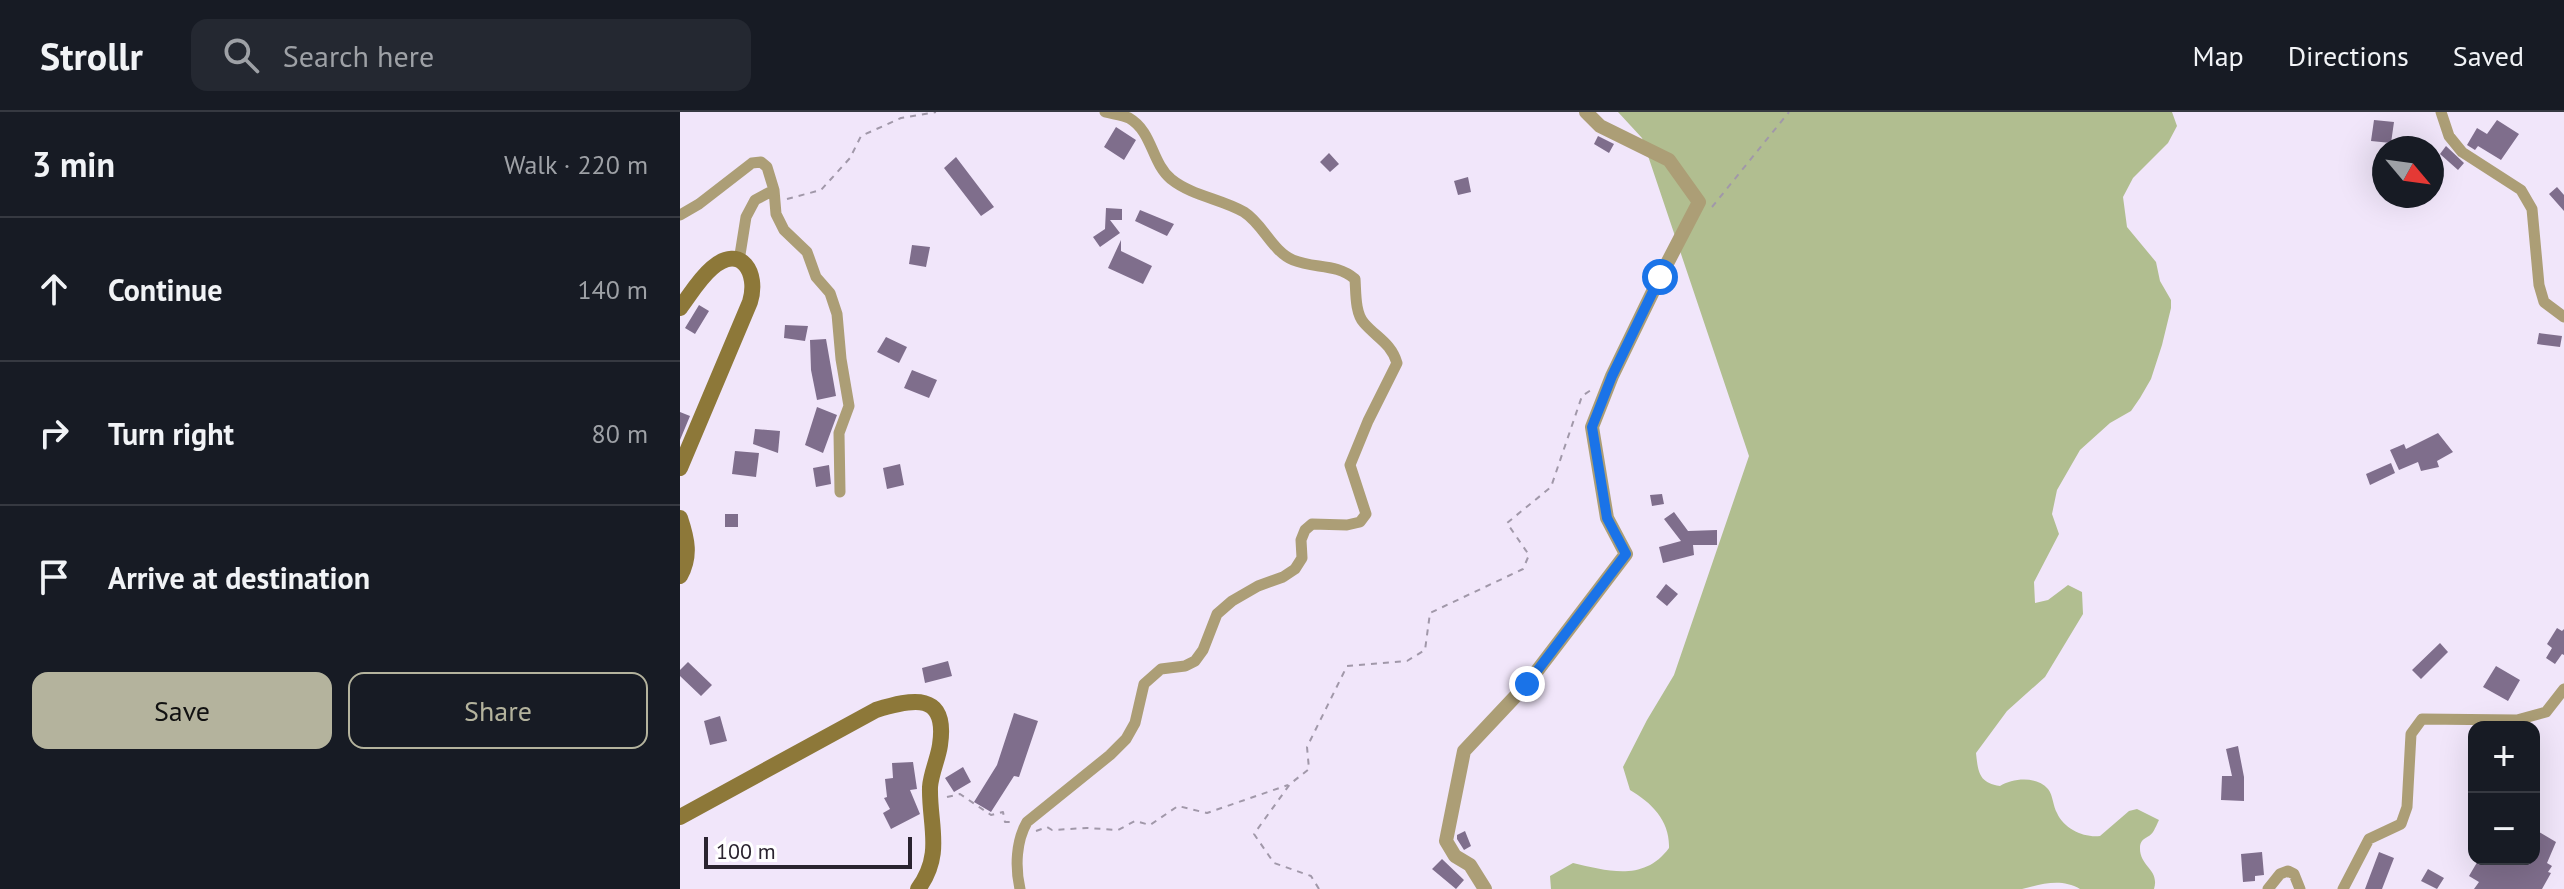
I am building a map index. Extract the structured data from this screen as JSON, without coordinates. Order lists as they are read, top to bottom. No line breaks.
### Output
{"scale_bar":"100 m","north":"bottom right","page":{"header":"Strollr","search":"Search here","nav":["Map","Directions","Saved"],"heading":["3 min","Walk · 220 m"],"list":[["Continue","140 m"],["Turn right","80 m"],"Arrive at destination"],"buttons":["Save","Share"],"map_buttons":["+","−"],"scale":"100 m"}}
